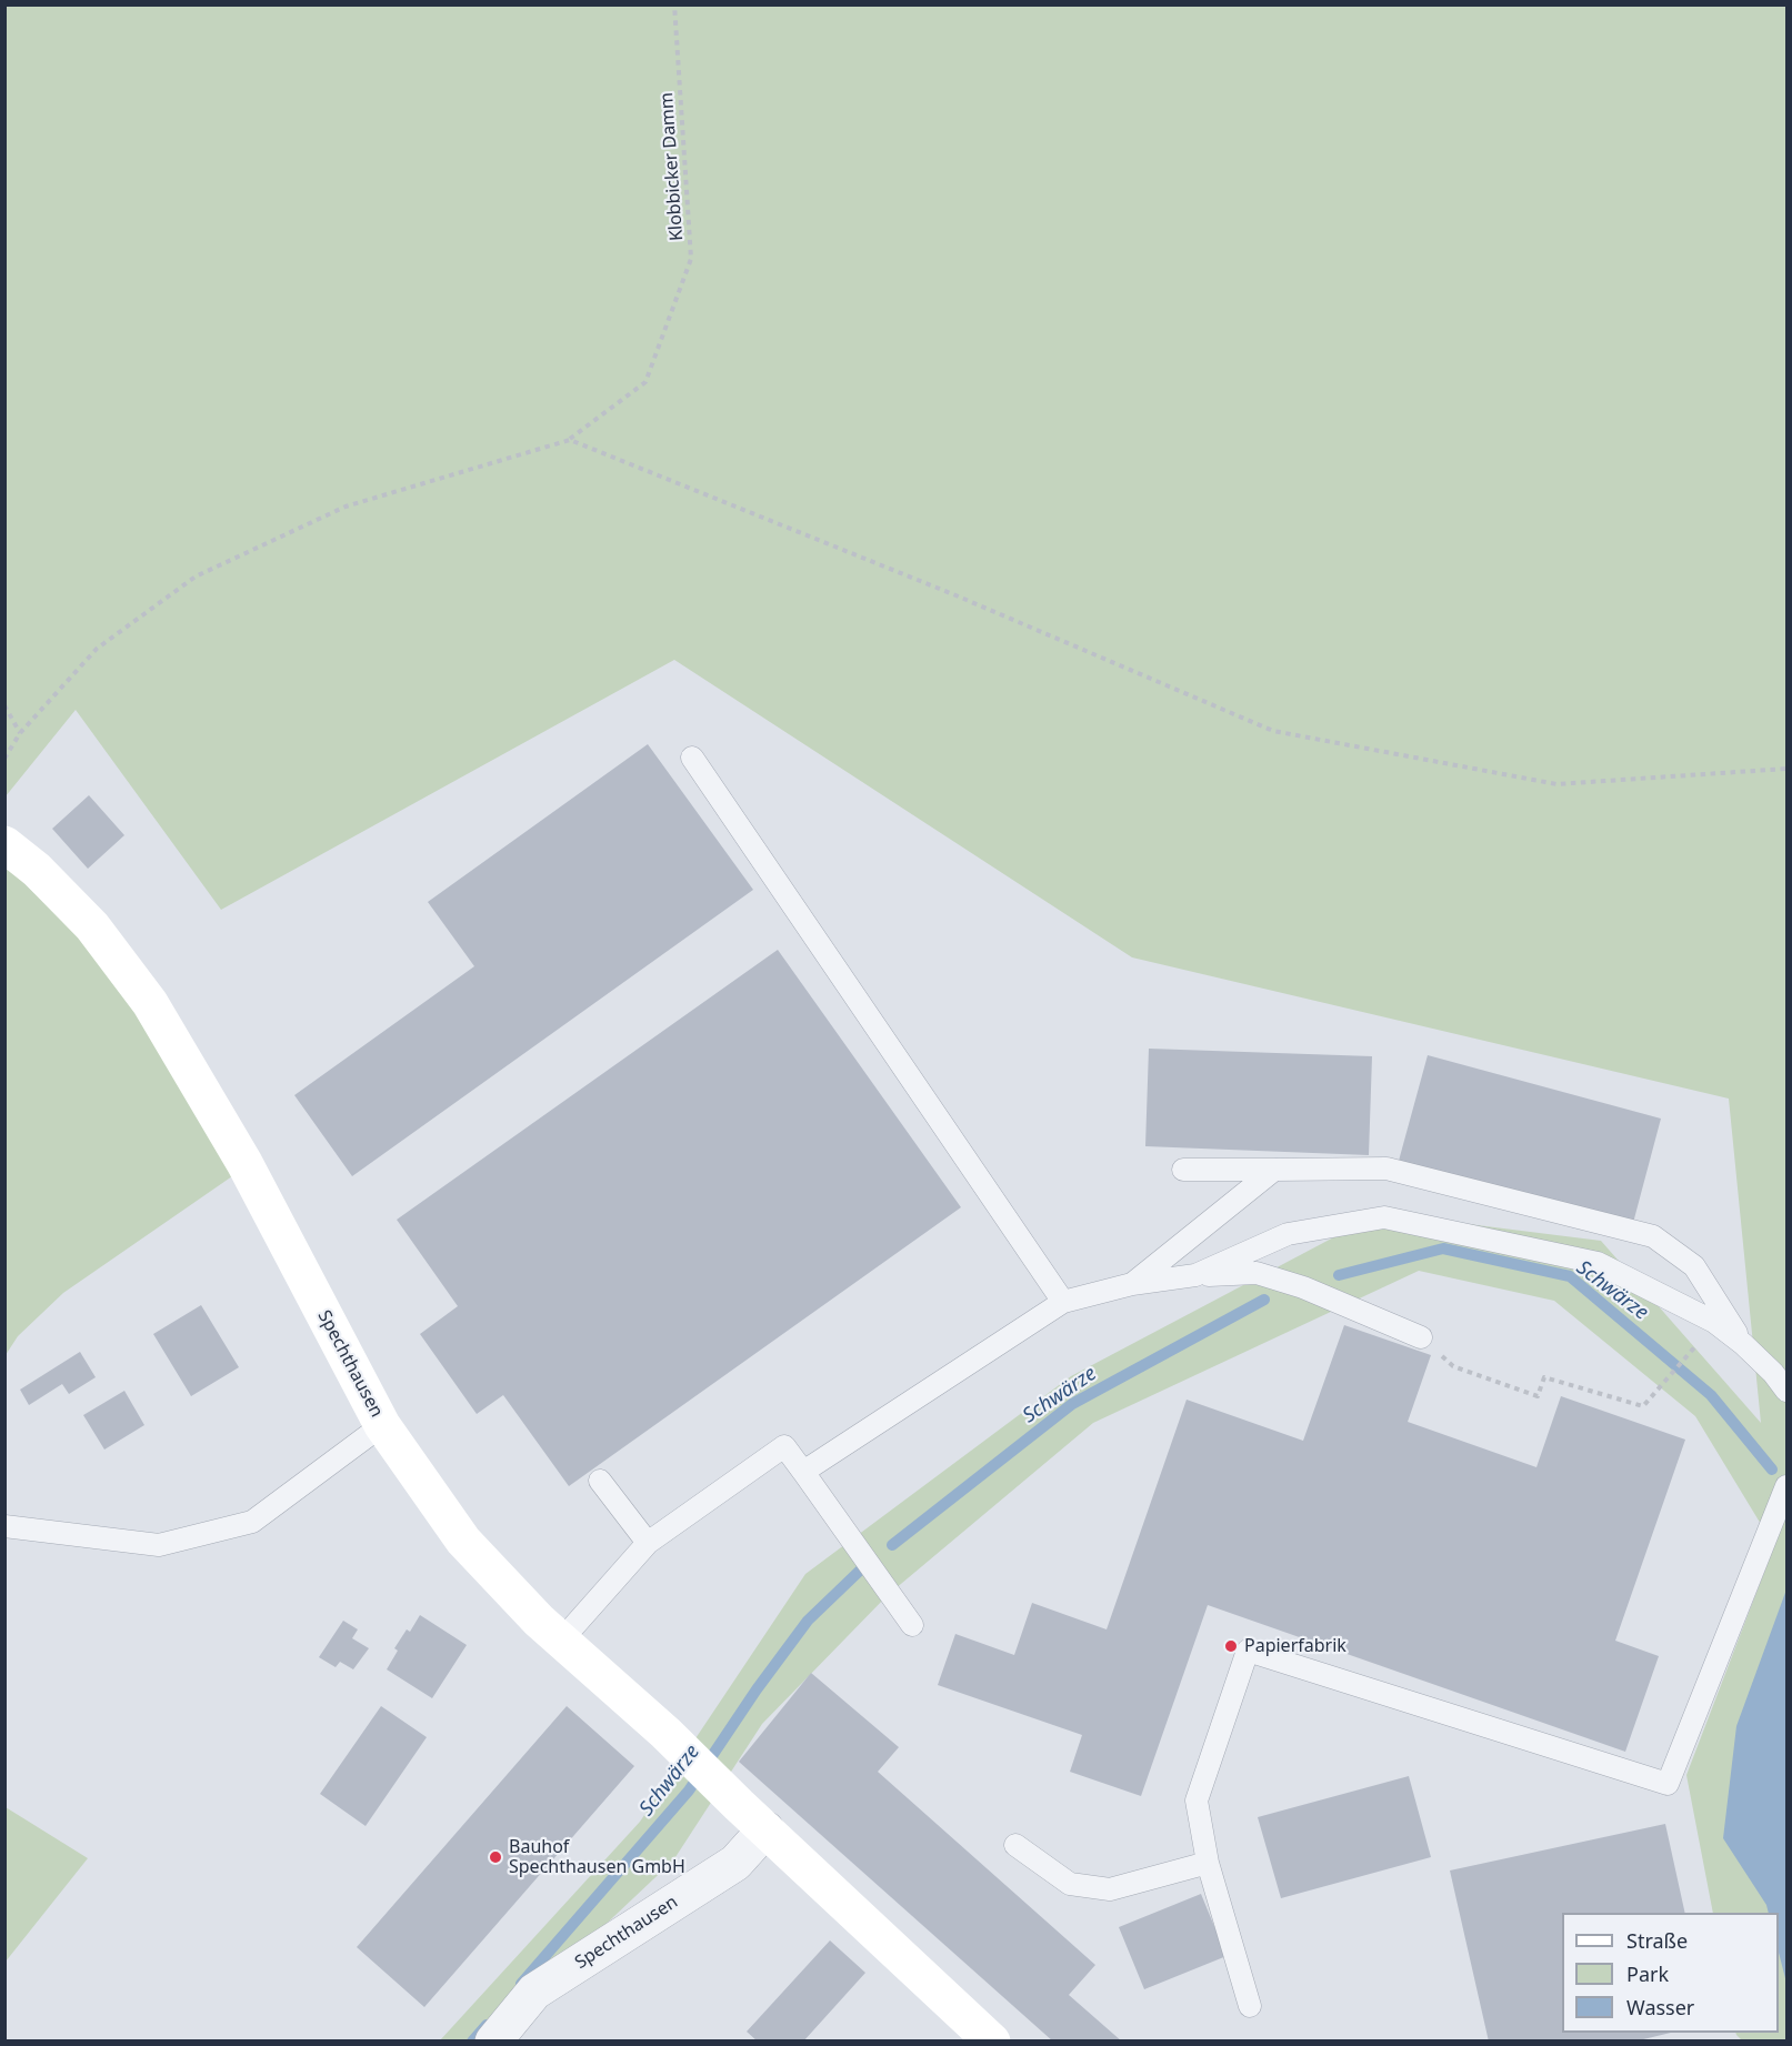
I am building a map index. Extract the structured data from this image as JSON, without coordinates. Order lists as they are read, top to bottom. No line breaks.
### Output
{"streets":{"main road":["Spechthausen"],"path":["Klobbicker Damm"]},"water":["Schwärze"],"places":["Papierfabrik","Bauhof Spechthausen GmbH"],"legend":["Straße","Park","Wasser"]}
